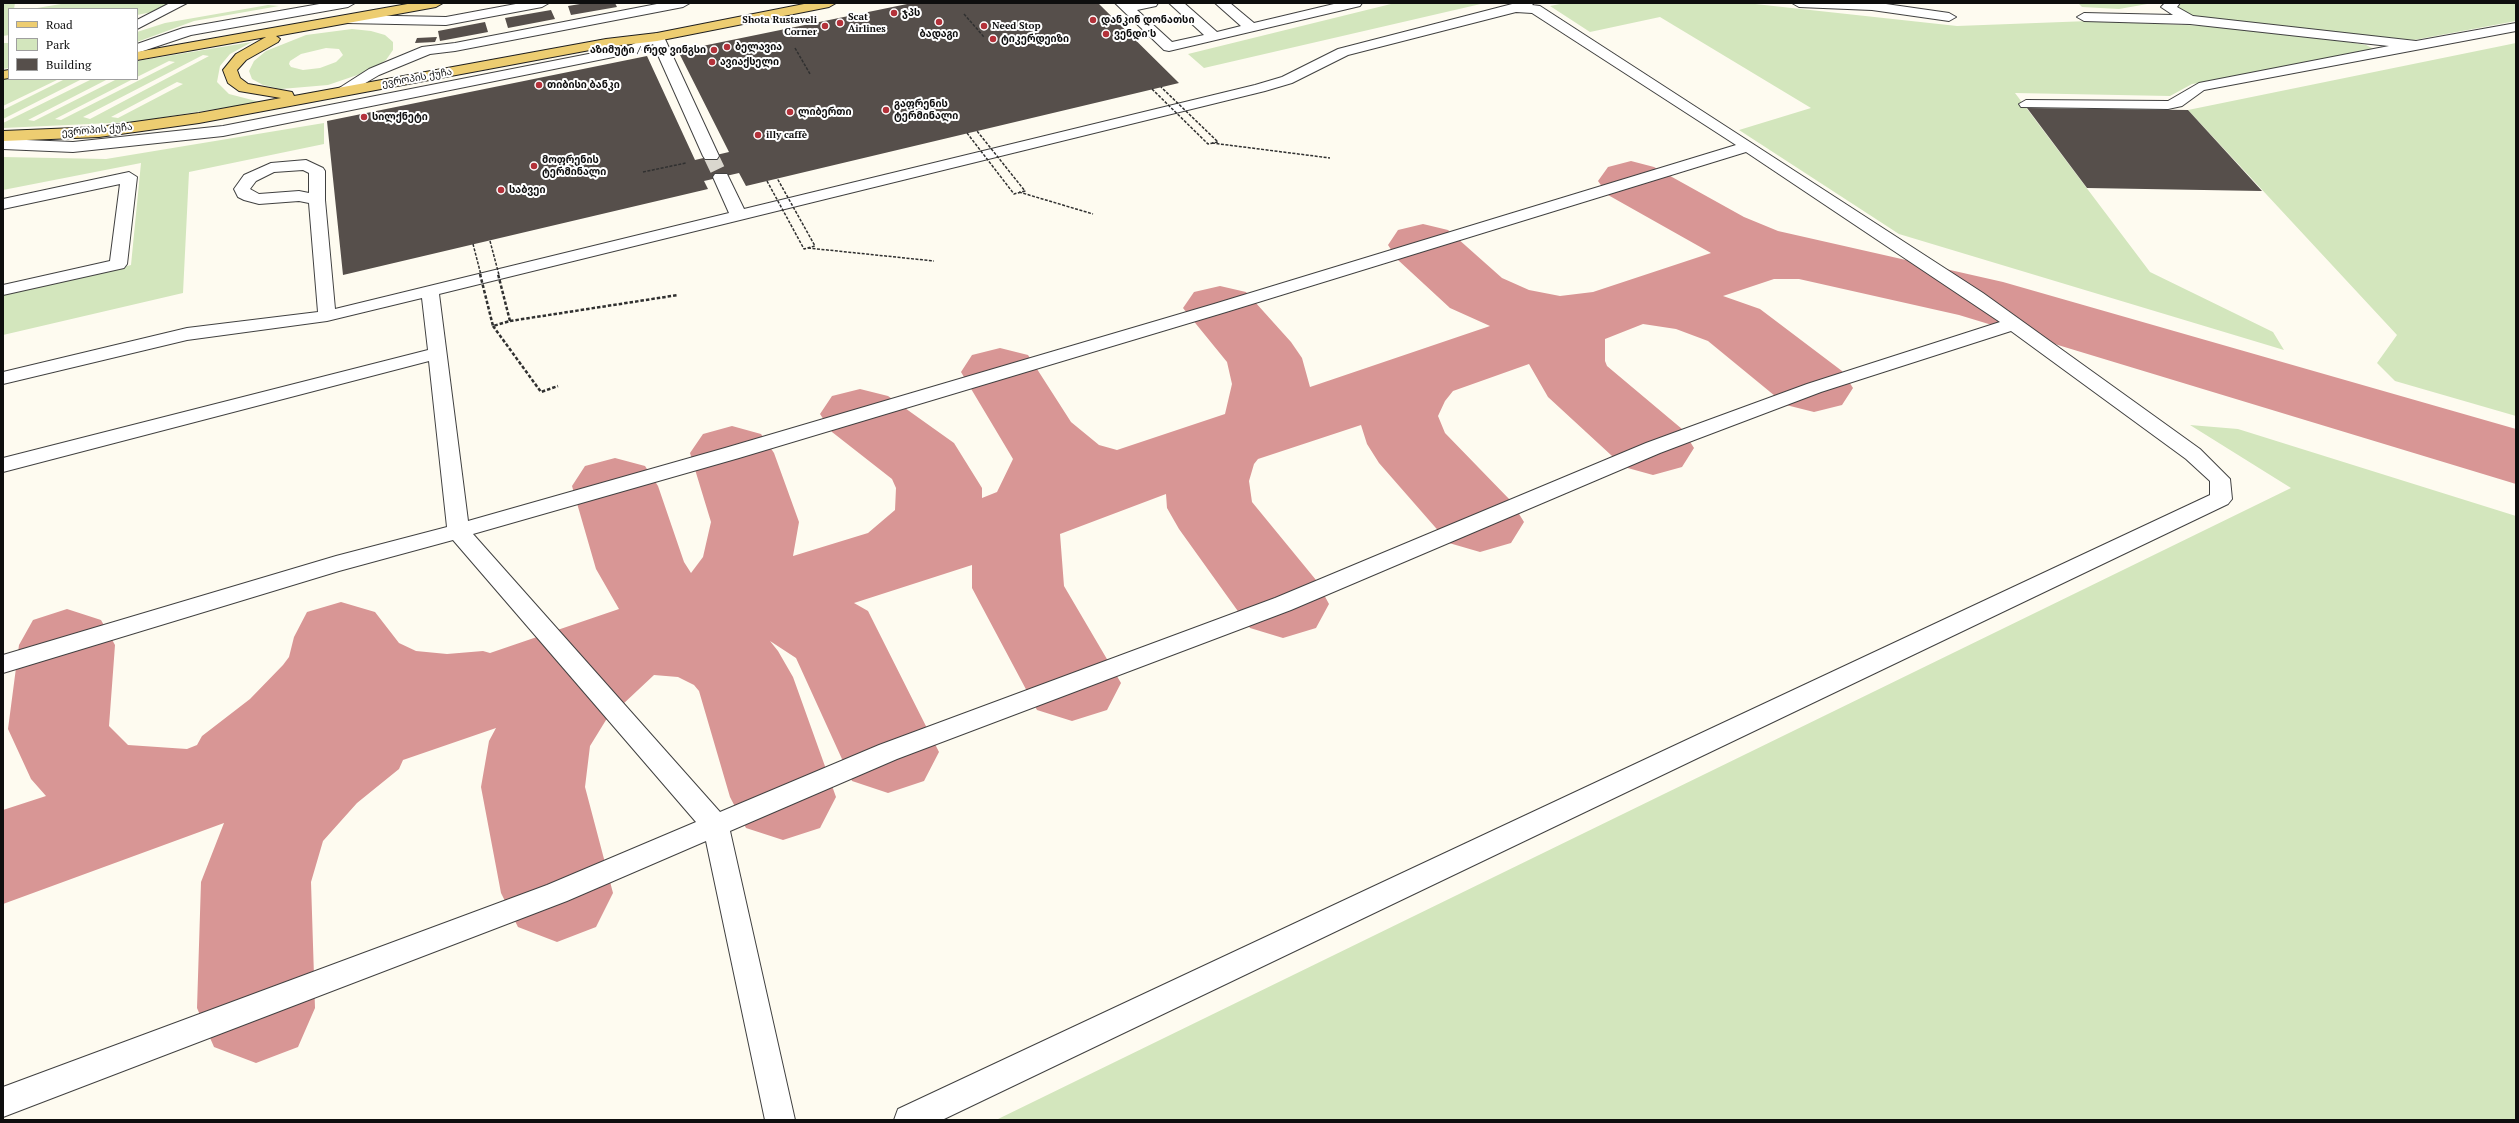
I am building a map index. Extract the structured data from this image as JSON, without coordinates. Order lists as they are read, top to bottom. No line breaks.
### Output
{"streets":{"main road":["ევროპის ქუჩა"]},"places":["ჯპს","დანკინ დონათსი","ბადაგი","Scat Airlines","Shota Rustaveli Corner","Need Stop","ვენდი'ს","ტიკერდეიზი","ბელავია","აზიმუტი / რედ ვინგსი","ავიაქსელი","თიბისი ბანკი","გაფრენის ტერმინალი","ლიბერთი","სილქნეტი","illy caffè","მოფრენის ტერმინალი","საბვეი"],"legend":["Road","Park","Building"]}
